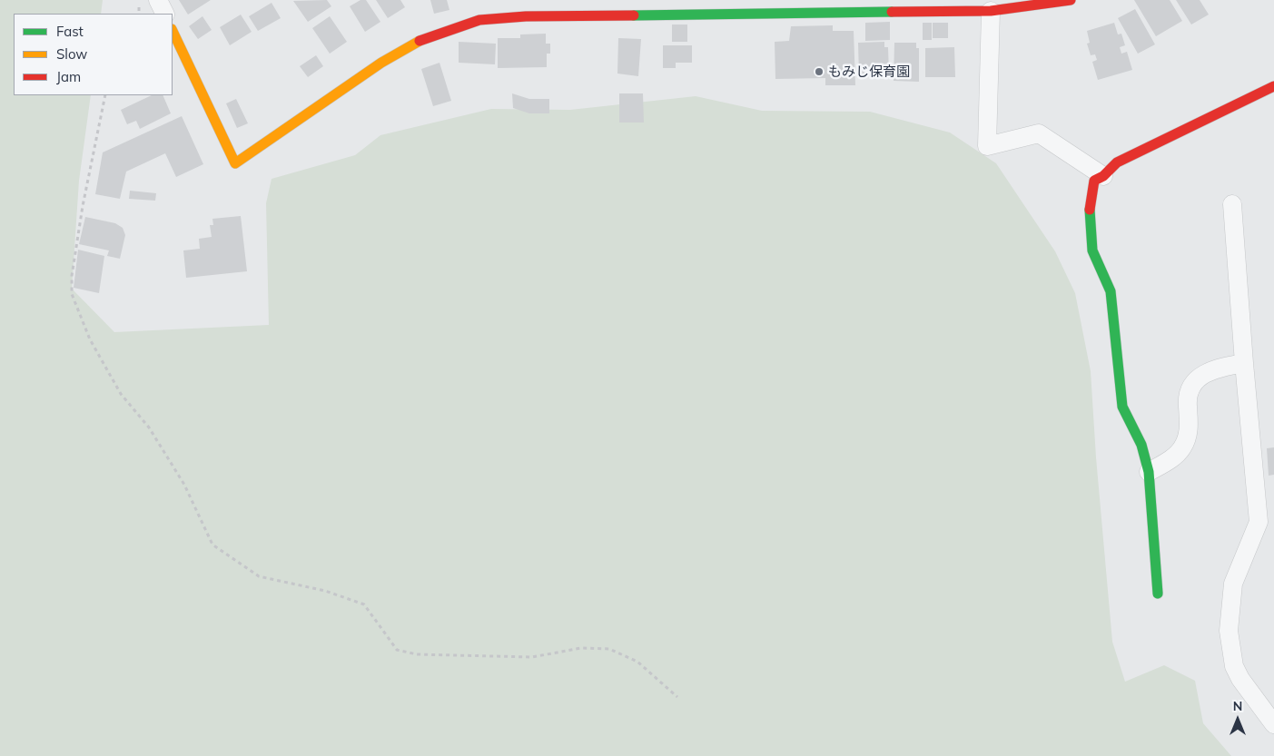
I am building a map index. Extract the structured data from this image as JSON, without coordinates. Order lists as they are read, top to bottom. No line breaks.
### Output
{"places":["もみじ保育園"],"legend":["Fast","Slow","Jam"],"north":"top"}
